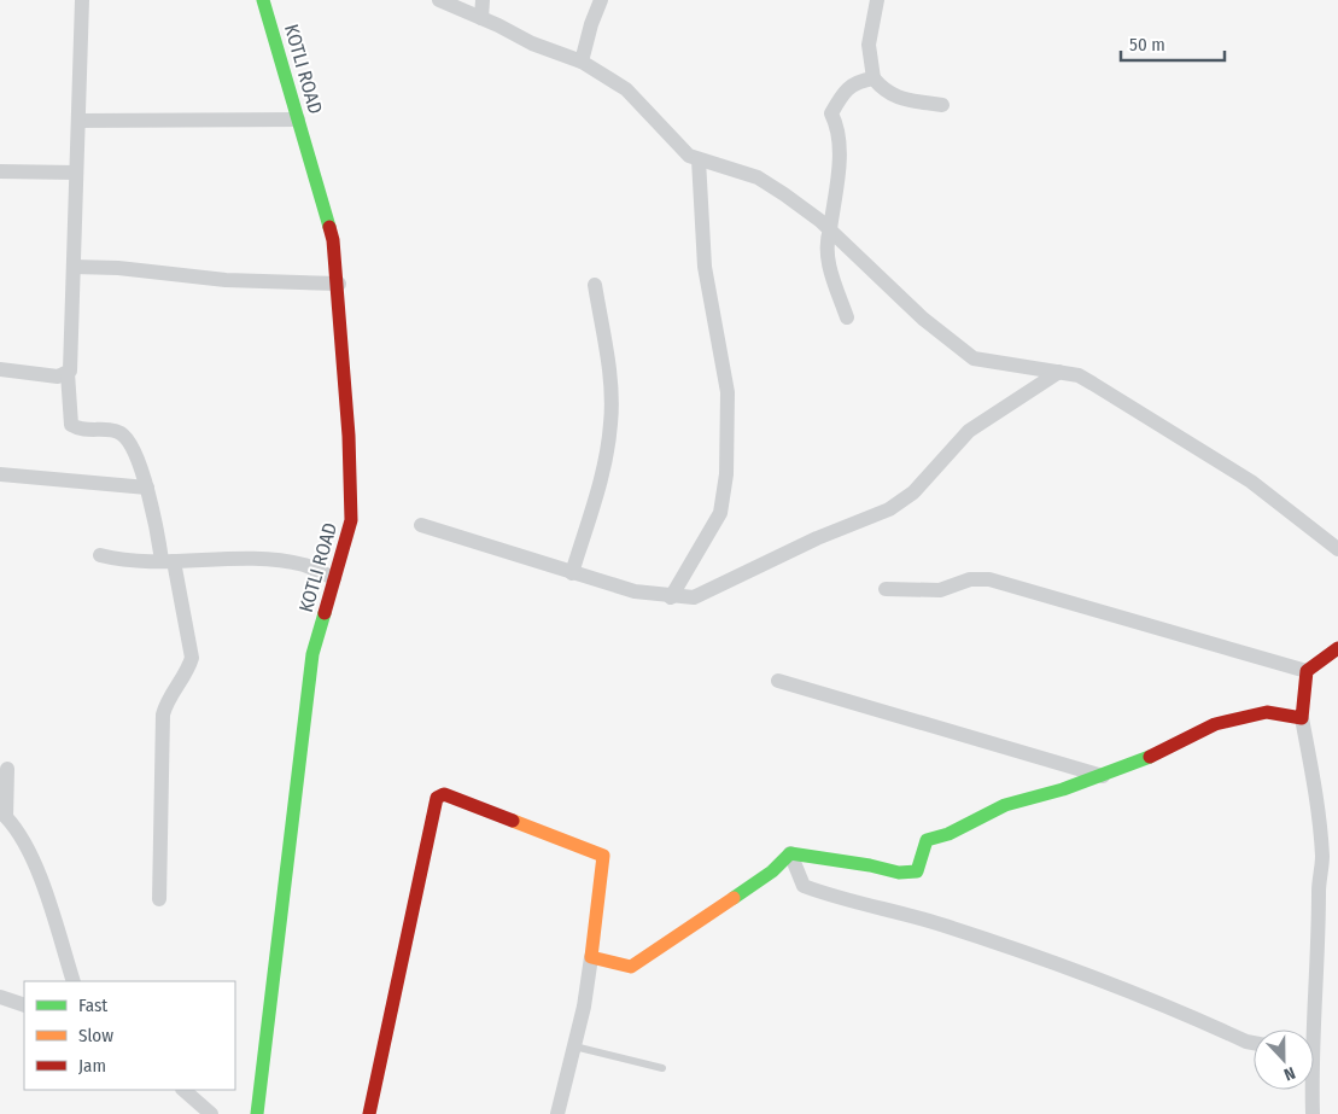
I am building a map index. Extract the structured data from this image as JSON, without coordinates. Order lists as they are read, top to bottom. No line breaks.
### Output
{"streets":{"street":["KOTLI ROAD"]},"legend":["Fast","Slow","Jam"],"scale_bar":"50 m","north":"bottom"}
